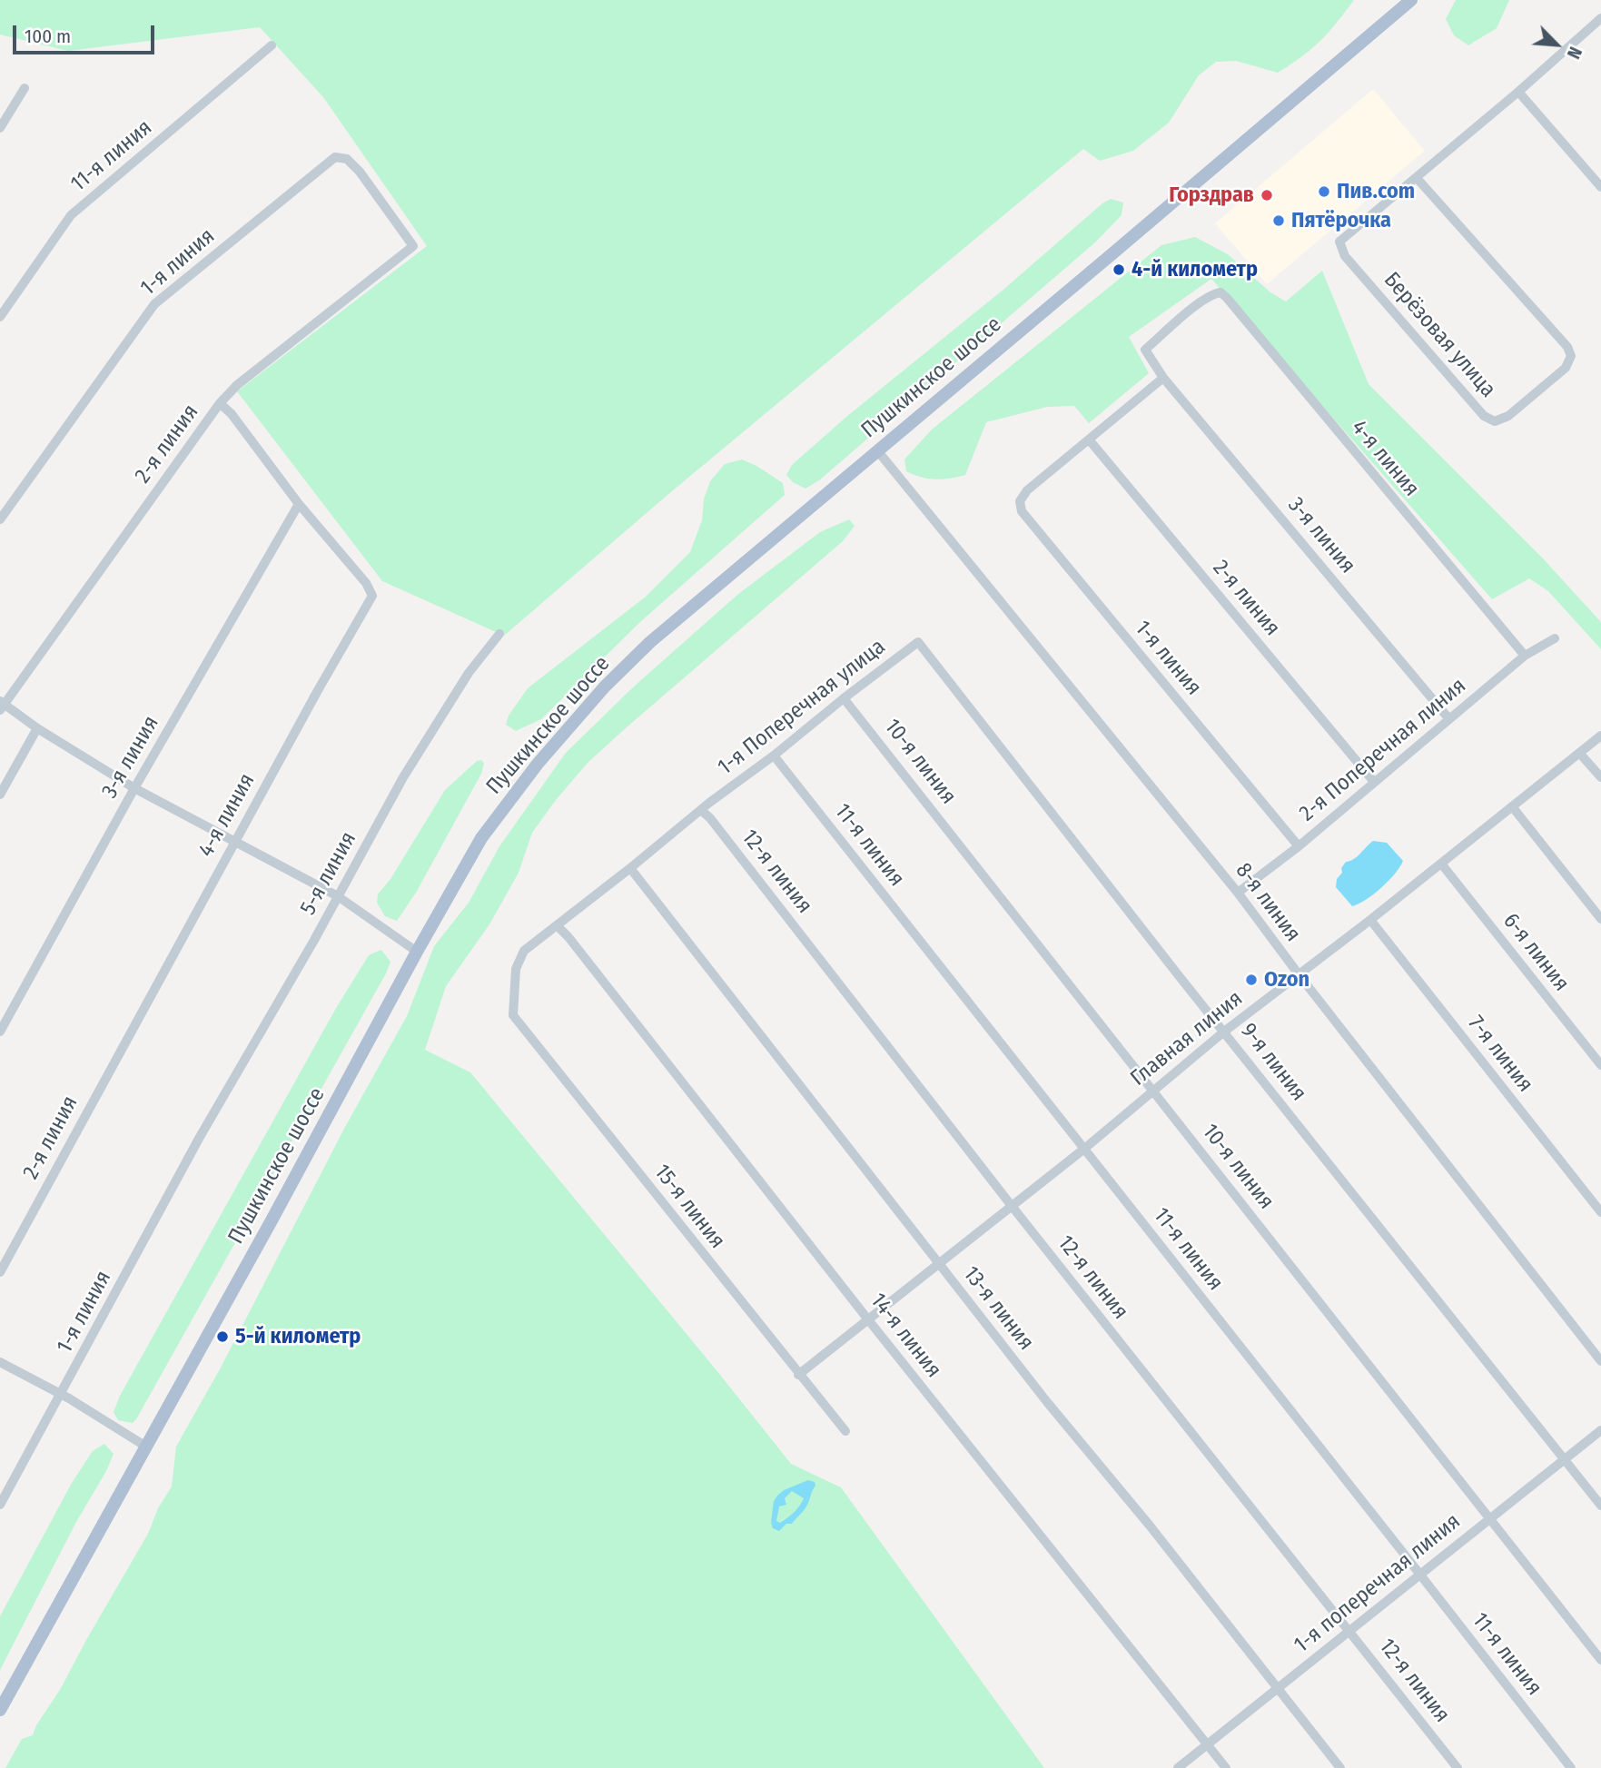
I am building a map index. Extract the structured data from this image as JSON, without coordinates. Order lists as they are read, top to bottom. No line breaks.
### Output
{"streets":{"main road":["Пушкинское шоссе"],"street":["11-я линия","1-я линия","Берёзовая улица","2-я линия","4-я линия","3-я линия","1-я Поперечная улица","2-я Поперечная линия","10-я линия","12-я линия","5-я линия","8-я линия","6-я линия","Главная линия","7-я линия","9-я линия","15-я линия","13-я линия","14-я линия","1-я поперечная линия"]},"crossings":[["11-я линия","1-я Поперечная улица"],["11-я линия","Главная линия"],["11-я линия","1-я поперечная линия"],["1-я линия","2-я линия"],["1-я линия","2-я Поперечная линия"],["1-я линия","5-я линия"],["Пушкинское шоссе","8-я линия"],["2-я линия","4-я линия"],["2-я линия","2-я Поперечная линия"],["4-я линия","3-я линия"],["4-я линия","2-я Поперечная линия"],["3-я линия","2-я Поперечная линия"],["1-я Поперечная улица","10-я линия"],["1-я Поперечная улица","12-я линия"],["1-я Поперечная улица","9-я линия"],["1-я Поперечная улица","15-я линия"],["1-я Поперечная улица","13-я линия"],["1-я Поперечная улица","14-я линия"],["2-я Поперечная линия","8-я линия"],["10-я линия","Главная линия"],["10-я линия","1-я поперечная линия"],["12-я линия","Главная линия"],["12-я линия","1-я поперечная линия"],["8-я линия","Главная линия"],["6-я линия","Главная линия"],["Главная линия","7-я линия"],["Главная линия","9-я линия"],["Главная линия","15-я линия"],["Главная линия","13-я линия"],["Главная линия","14-я линия"],["9-я линия","1-я поперечная линия"],["13-я линия","1-я поперечная линия"],["14-я линия","1-я поперечная линия"]],"places":["Пив.com","Горздрав","Пятёрочка","4-й километр","Ozon","5-й километр"],"scale_bar":"100 m","north":"bottom right"}
